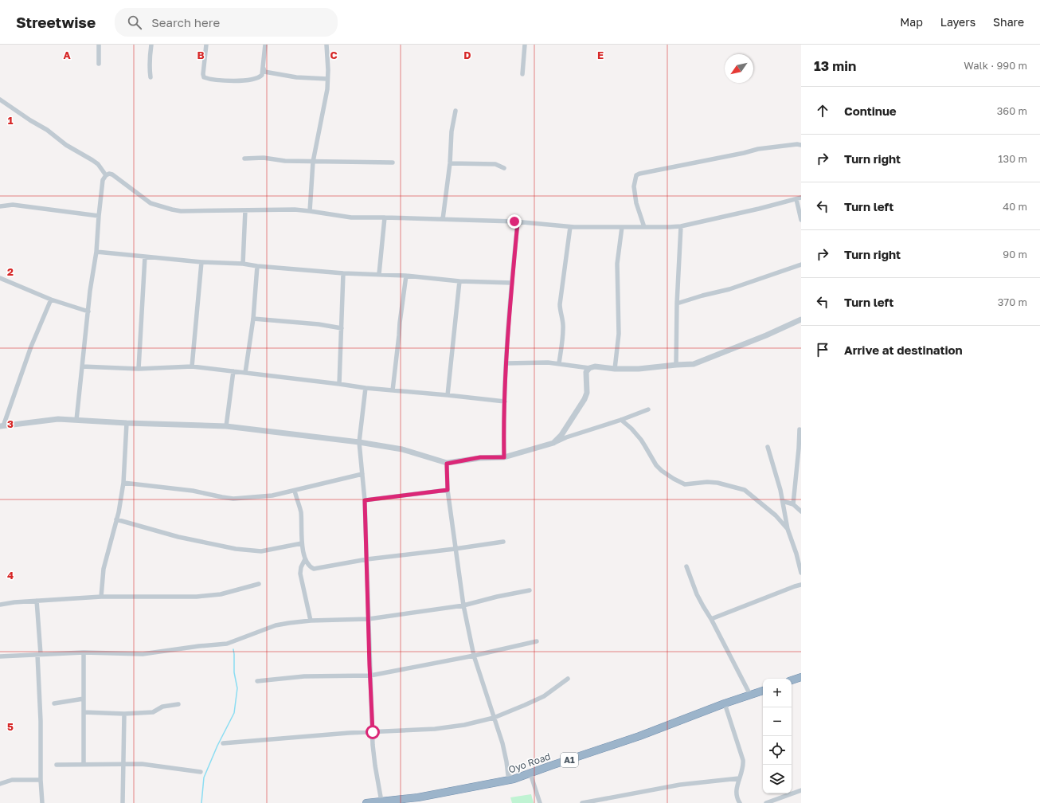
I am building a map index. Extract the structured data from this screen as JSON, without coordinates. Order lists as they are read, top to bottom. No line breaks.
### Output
{"streets":{"highway":["A1","Oyo Road"]},"north":"bottom left","page":{"header":"Streetwise","search":"Search here","nav":["Map","Layers","Share"],"heading":["13 min","Walk · 990 m"],"list":[["Continue","360 m"],["Turn right","130 m"],["Turn left","40 m"],["Turn right","90 m"],["Turn left","370 m"],"Arrive at destination"],"map_buttons":["+","−"]},"grid":{"columns":["A","B","C","D","E"],"rows":["1","2","3","4","5"]}}
